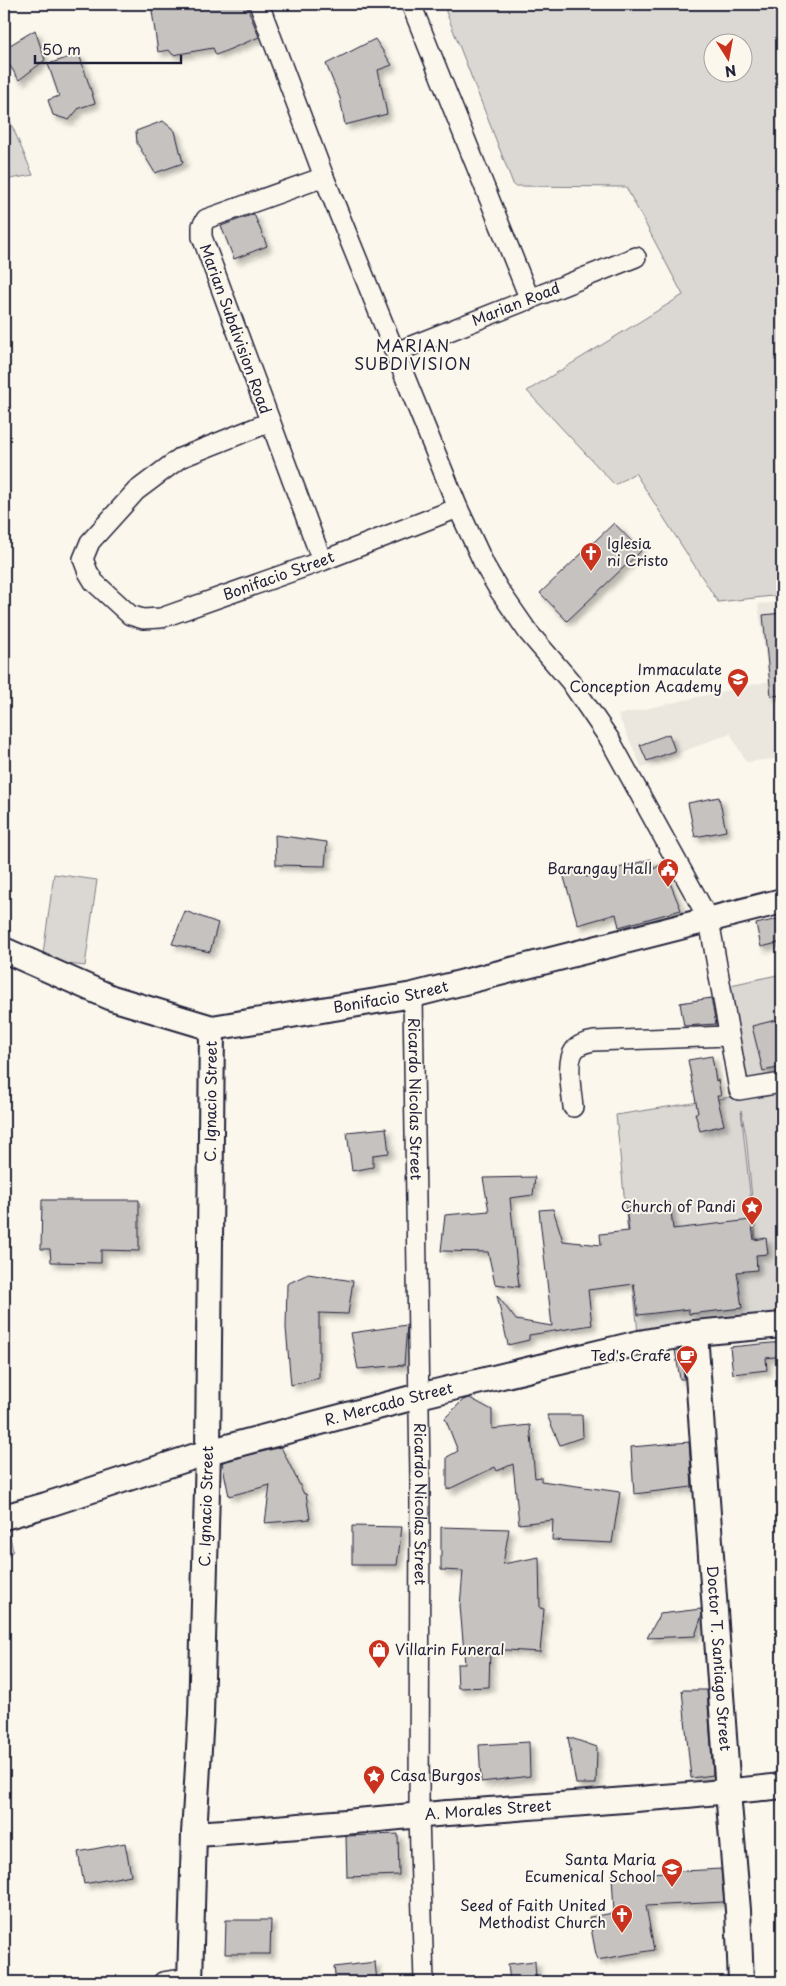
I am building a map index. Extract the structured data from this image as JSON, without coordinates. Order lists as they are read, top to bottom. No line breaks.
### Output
{"streets":{"street":["Marian Road","Marian Subdivision Road","Bonifacio Street","Ricardo Nicolas Street","C. Ignacio Street","R. Mercado Street","Doctor T. Santiago Street","A. Morales Street"]},"crossings":[["Marian Subdivision Road","Bonifacio Street"],["Bonifacio Street","Ricardo Nicolas Street"],["Bonifacio Street","C. Ignacio Street"],["Ricardo Nicolas Street","R. Mercado Street"],["Ricardo Nicolas Street","A. Morales Street"],["C. Ignacio Street","R. Mercado Street"],["C. Ignacio Street","A. Morales Street"],["R. Mercado Street","Doctor T. Santiago Street"],["Doctor T. Santiago Street","A. Morales Street"]],"districts":["MARIAN SUBDIVISION"],"places":{"church":["Iglesia ni Cristo","Seed of Faith United Methodist Church"],"school or university":["Immaculate Conception Academy","Santa Maria Ecumenical School"],"public building":["Barangay Hall"],"place":["Church of Pandi","Casa Burgos"],"cafe":["Ted's Crafe"],"shop":["Villarin Funeral"]},"scale_bar":"50 m","north":"bottom"}
